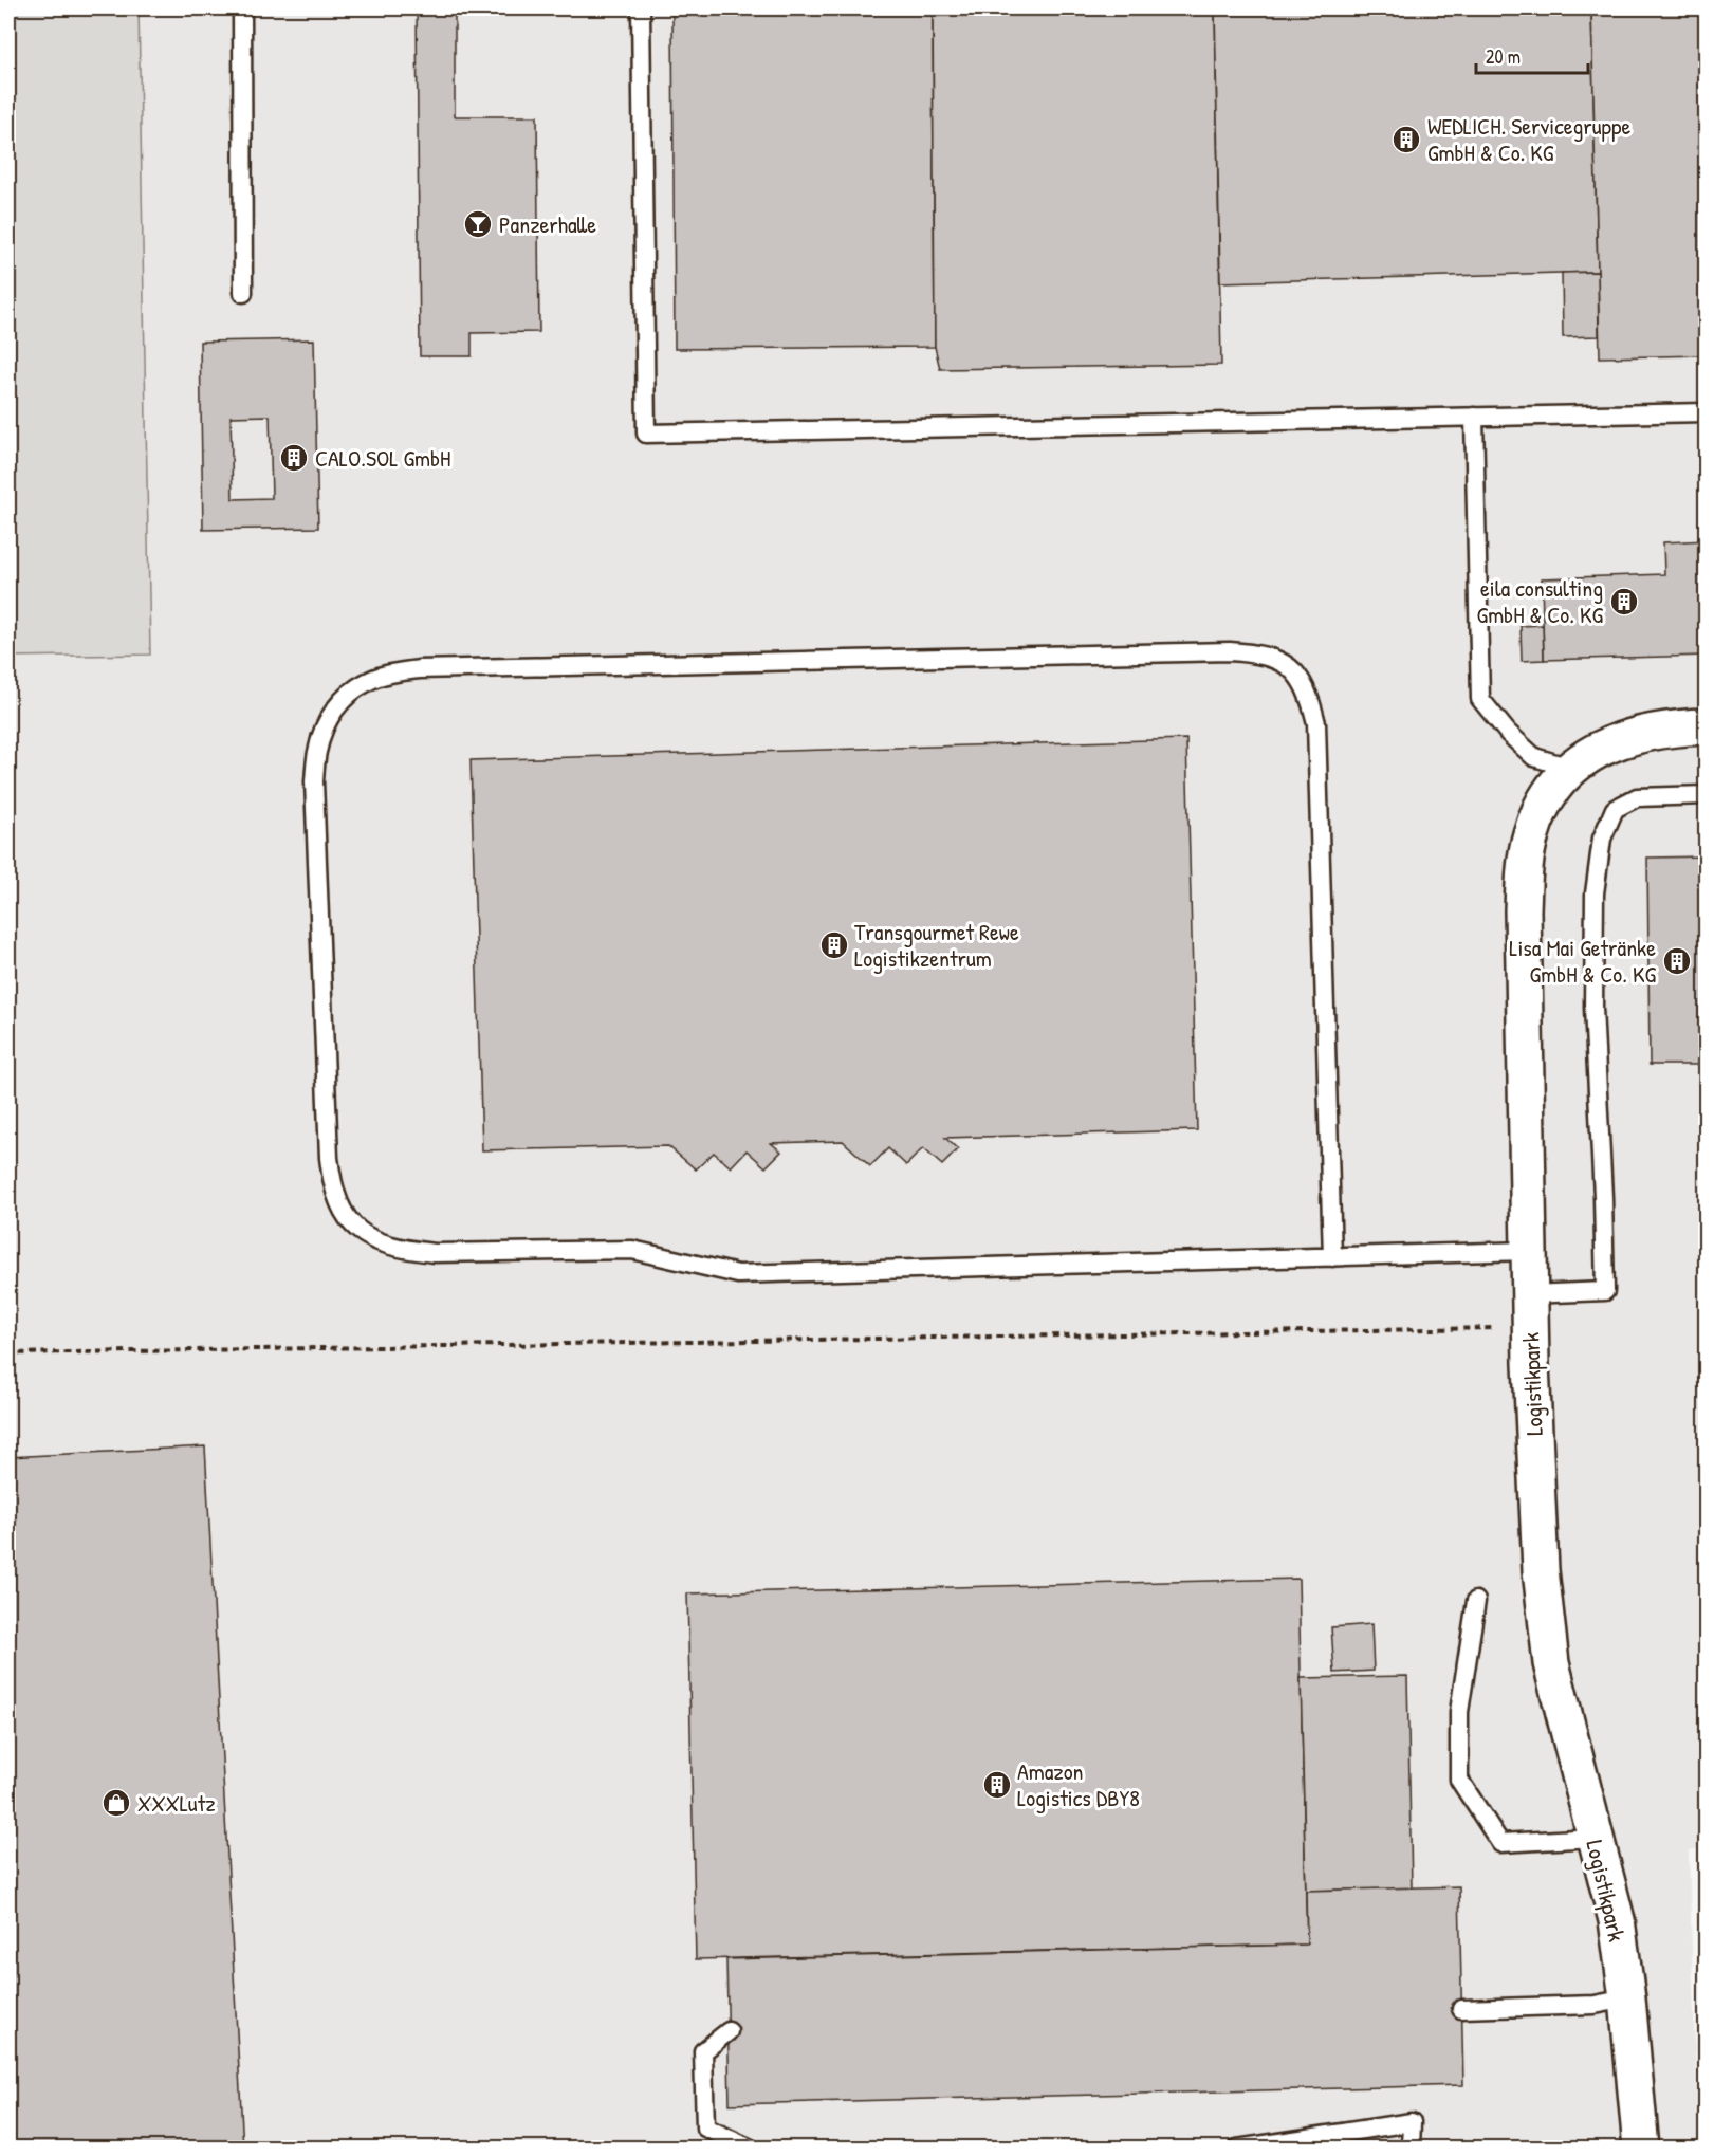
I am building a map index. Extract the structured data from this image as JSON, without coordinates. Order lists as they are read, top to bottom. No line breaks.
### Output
{"streets":{"street":["Logistikpark"]},"places":{"building":["WEDLICH. Servicegruppe GmbH & Co. KG","CALO.SOL GmbH","eila consulting GmbH & Co. KG","Transgourmet Rewe Logistikzentrum","Lisa Mai Getränke GmbH & Co. KG","Amazon Logistics DBY8"],"bar":["Panzerhalle"],"shop":["XXXLutz"]},"scale_bar":"20 m"}
